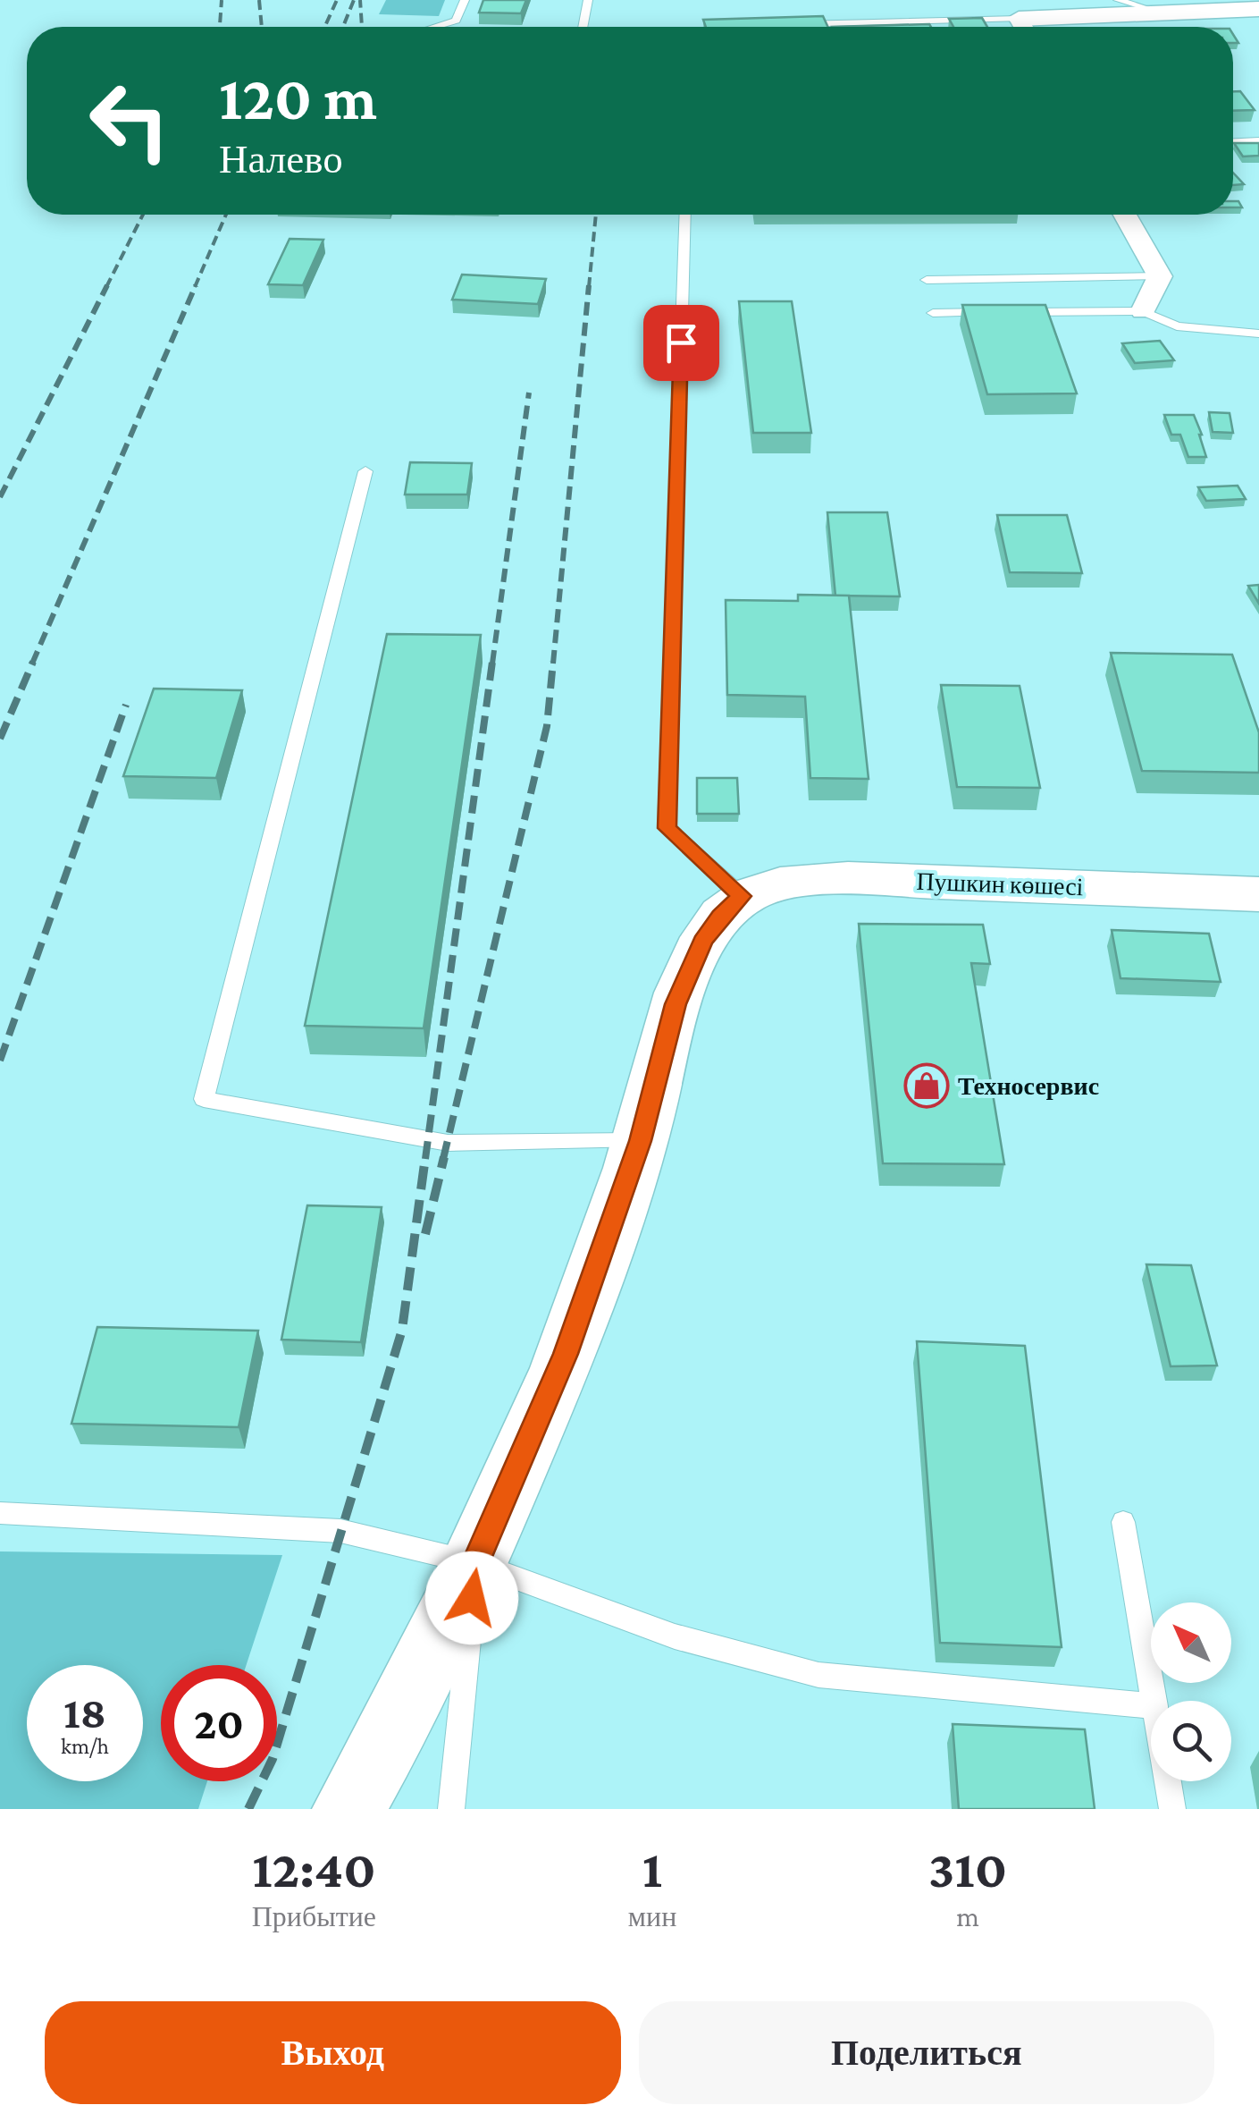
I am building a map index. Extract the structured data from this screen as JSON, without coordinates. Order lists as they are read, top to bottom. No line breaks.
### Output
{"streets":{"street":["Пушкин көшесі"]},"places":{"shop":["Техносервис"]},"north":"top left","page":{"turn":["120 m","Налево"],"speed":"18 km/h","limit":"20","eta":["12:40","Прибытие","1","мин","310","m"],"buttons":["Выход","Поделиться"]}}
